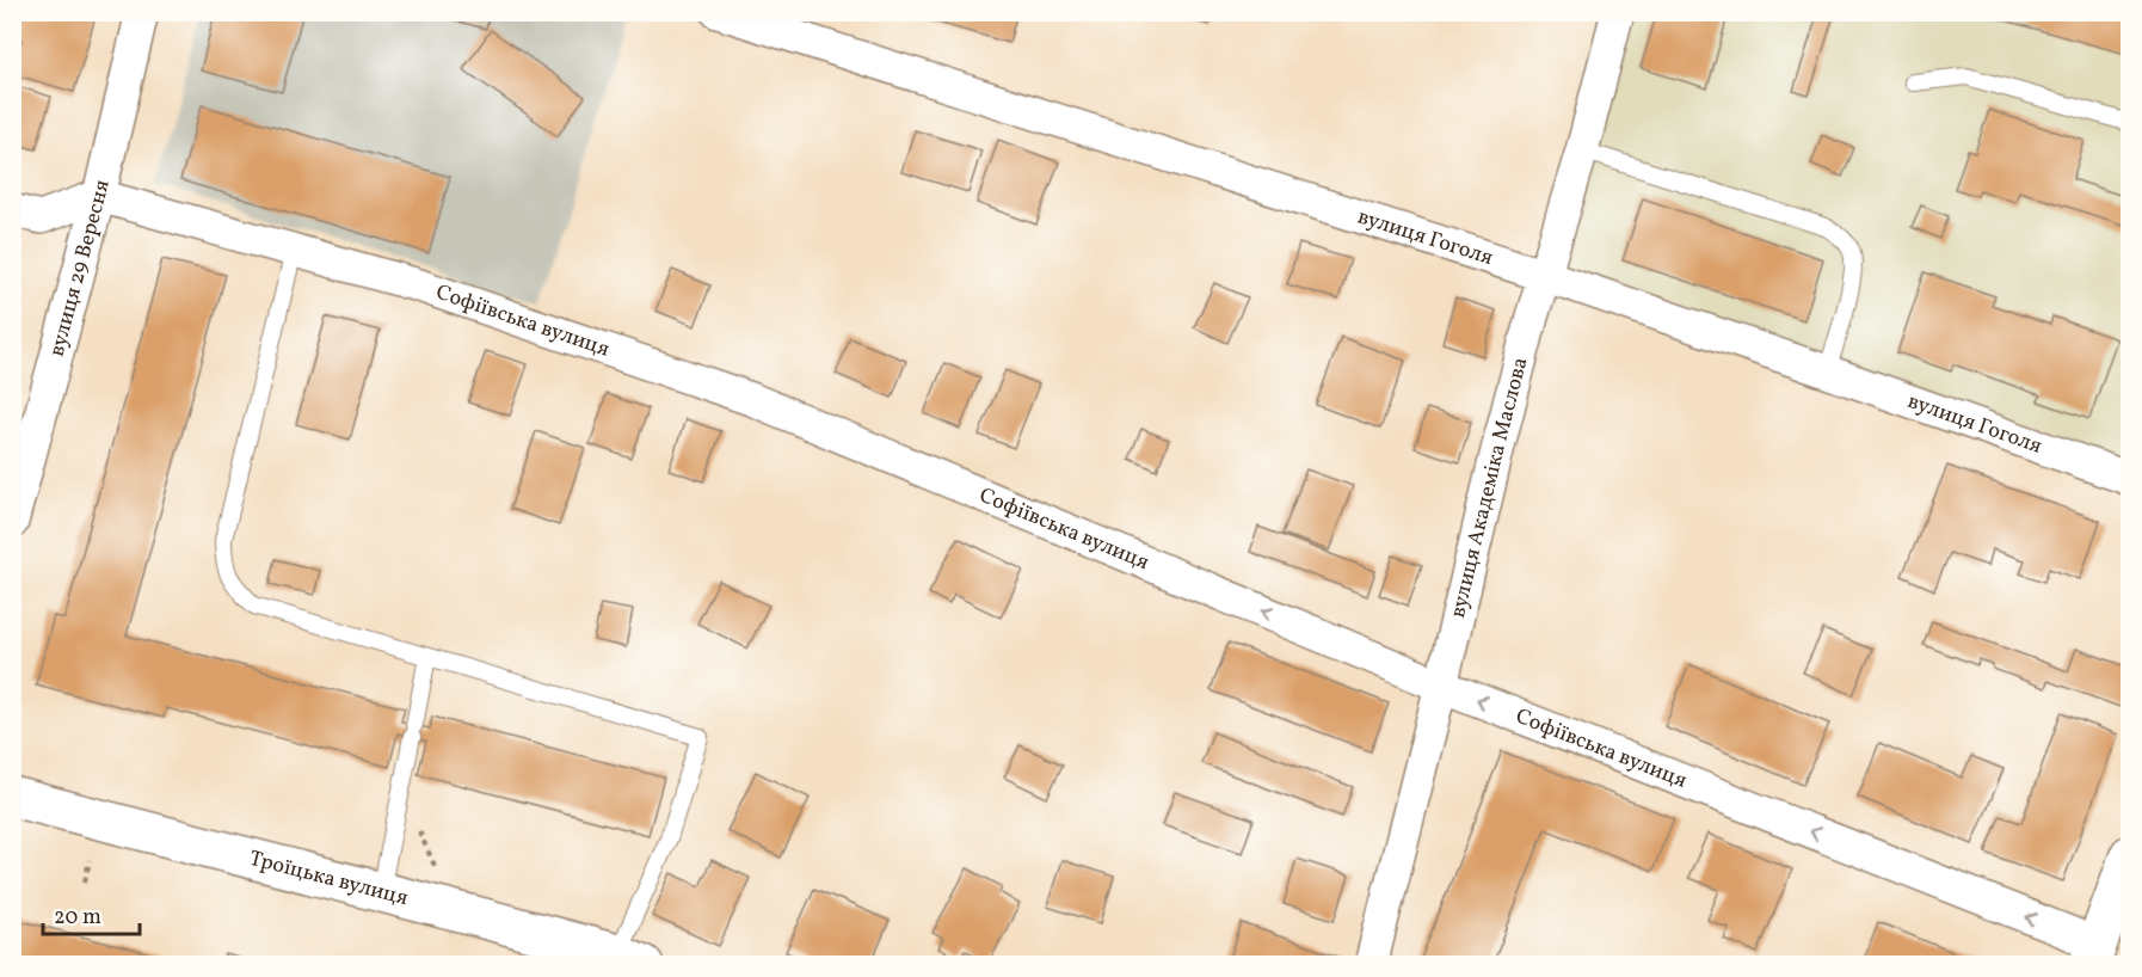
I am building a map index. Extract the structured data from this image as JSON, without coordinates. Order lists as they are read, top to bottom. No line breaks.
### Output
{"streets":{"main road":["Троїцька вулиця"],"street":["вулиця Гоголя","вулиця 29 Вересня","Софіївська вулиця","вулиця Академіка Маслова"]},"crossings":[["вулиця Гоголя","вулиця Академіка Маслова"],["вулиця 29 Вересня","Софіївська вулиця"],["Софіївська вулиця","вулиця Академіка Маслова"]],"one_way":["Софіївська вулиця"],"scale_bar":"20 m"}
